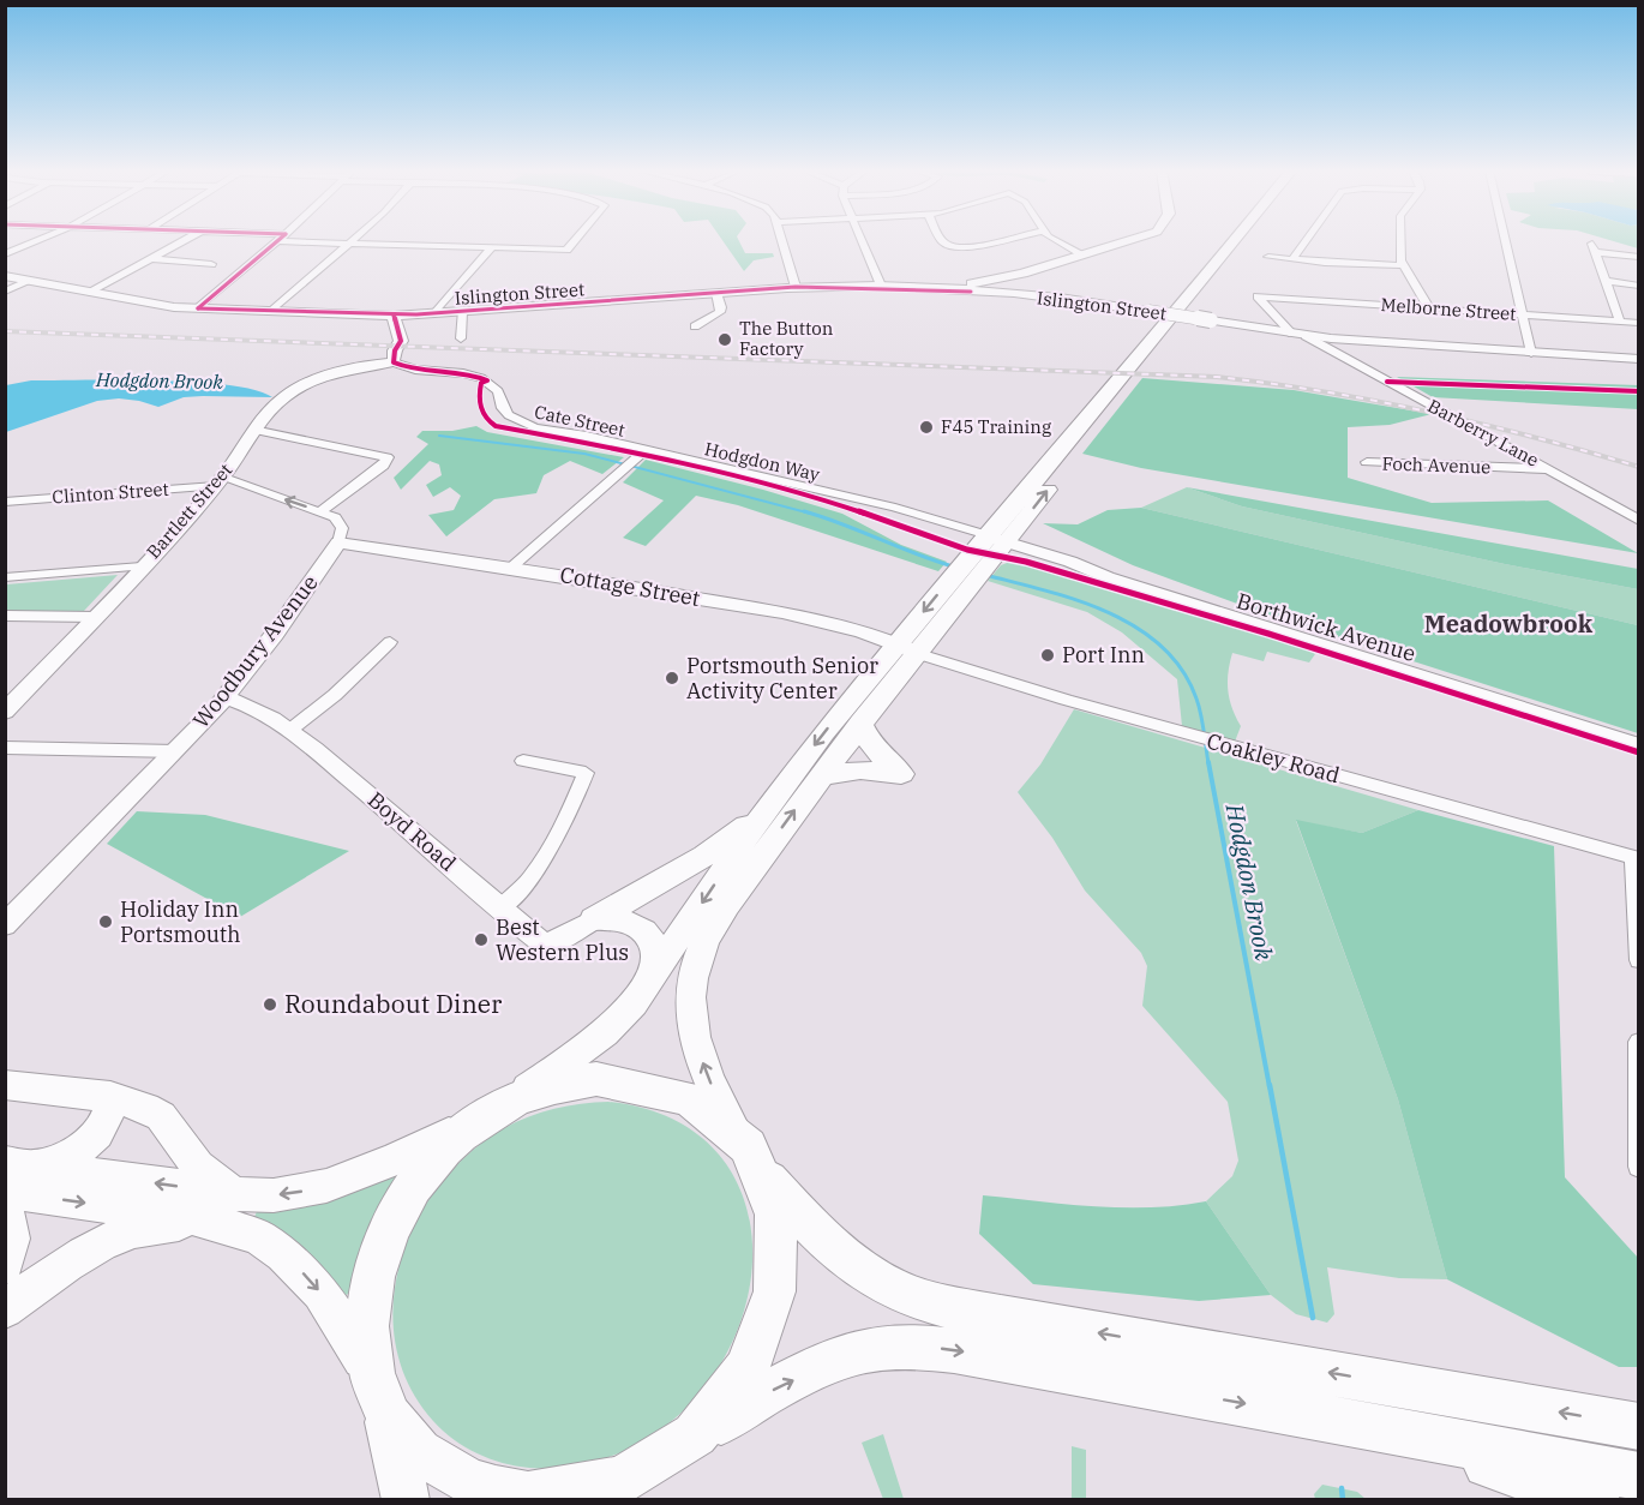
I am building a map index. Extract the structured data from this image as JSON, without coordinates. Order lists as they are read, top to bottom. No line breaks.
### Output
{"streets":{"street":["Islington Street","Melborne Street","Cate Street","Barberry Lane","Hodgdon Way","Foch Avenue","Clinton Street","Bartlett Street","Cottage Street","Borthwick Avenue","Woodbury Avenue","Coakley Road","Boyd Road"]},"crossings":[["Islington Street","Melborne Street"],["Islington Street","Barberry Lane"],["Cate Street","Hodgdon Way"],["Cate Street","Bartlett Street"],["Cate Street","Cottage Street"],["Barberry Lane","Foch Avenue"],["Hodgdon Way","Borthwick Avenue"],["Clinton Street","Bartlett Street"],["Cottage Street","Woodbury Avenue"],["Cottage Street","Coakley Road"],["Woodbury Avenue","Boyd Road"]],"districts":["Meadowbrook"],"water":["Hodgdon Brook"],"places":["The Button Factory","F45 Training","Port Inn","Portsmouth Senior Activity Center","Holiday Inn Portsmouth","Best Western Plus","Roundabout Diner"]}
